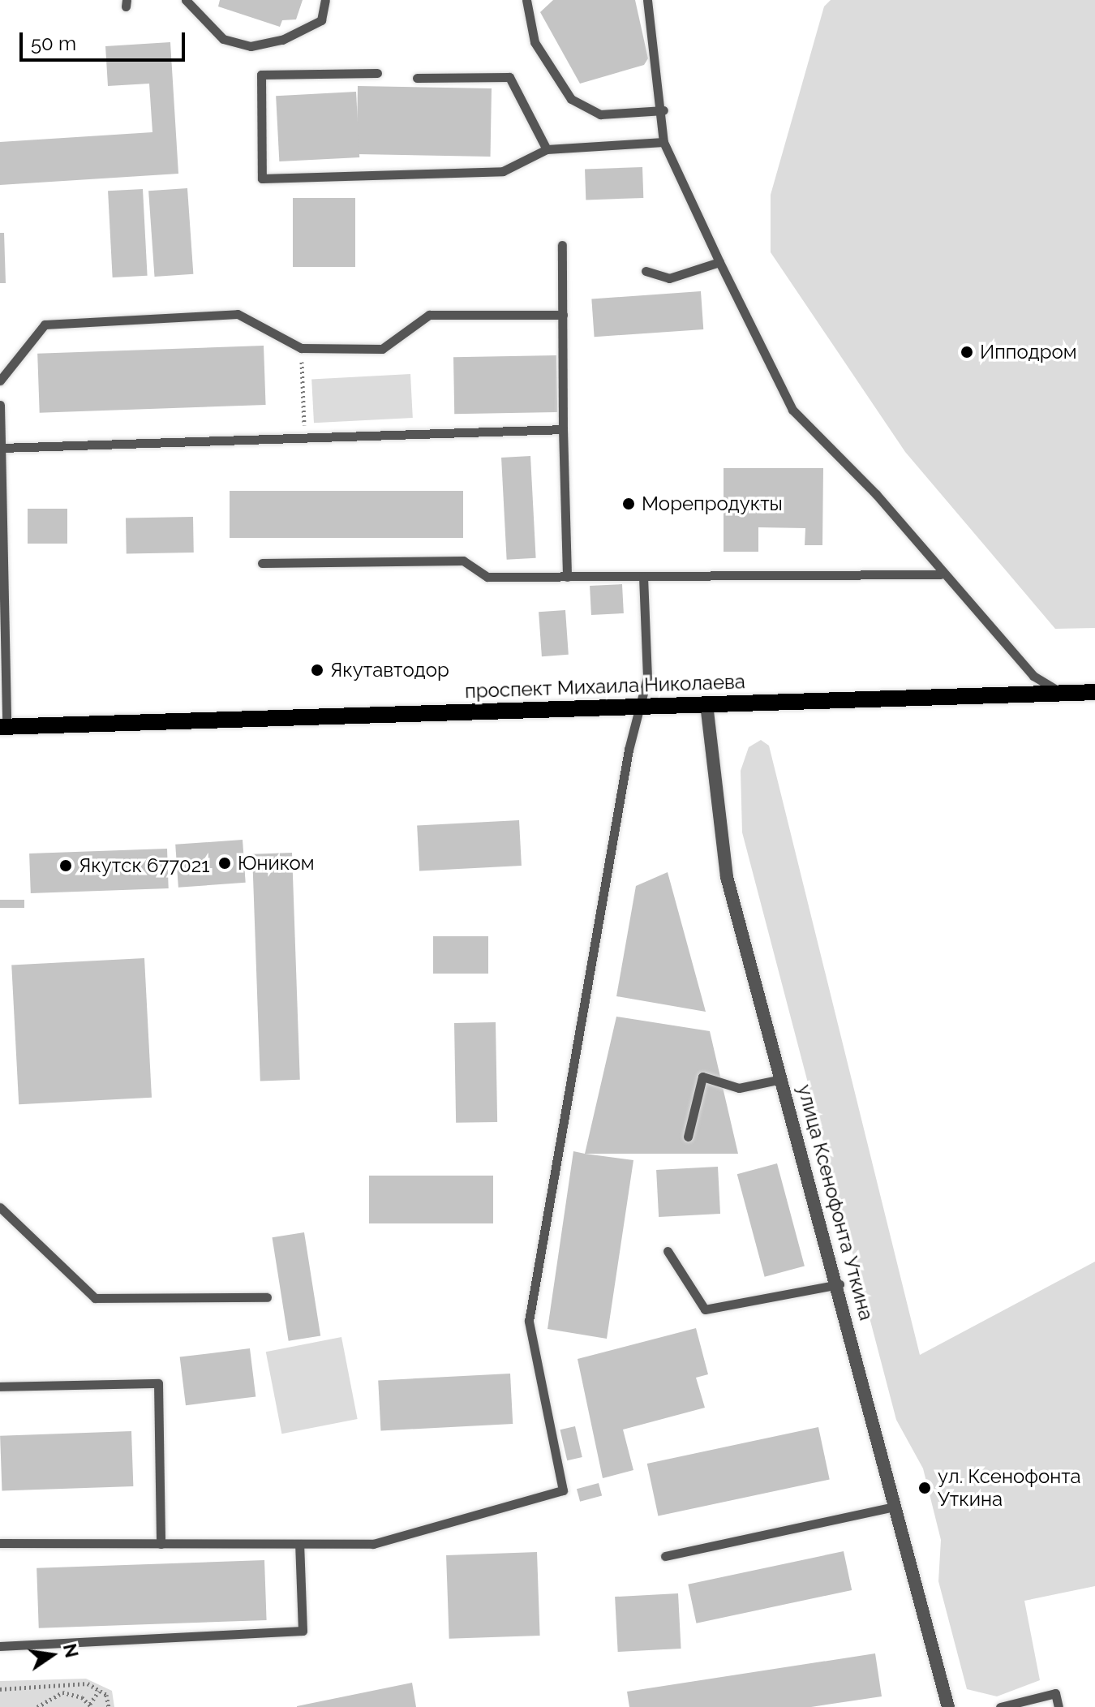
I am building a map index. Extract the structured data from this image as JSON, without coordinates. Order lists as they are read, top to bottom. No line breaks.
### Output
{"streets":{"main road":["проспект Михаила Николаева"],"street":["улица Ксенофонта Уткина"]},"crossings":[["проспект Михаила Николаева","улица Ксенофонта Уткина"]],"places":["Ипподром","Морепродукты","Якутавтодор","Юником","Якутск 677021","ул. Ксенофонта Уткина"],"scale_bar":"50 m","north":"right"}
